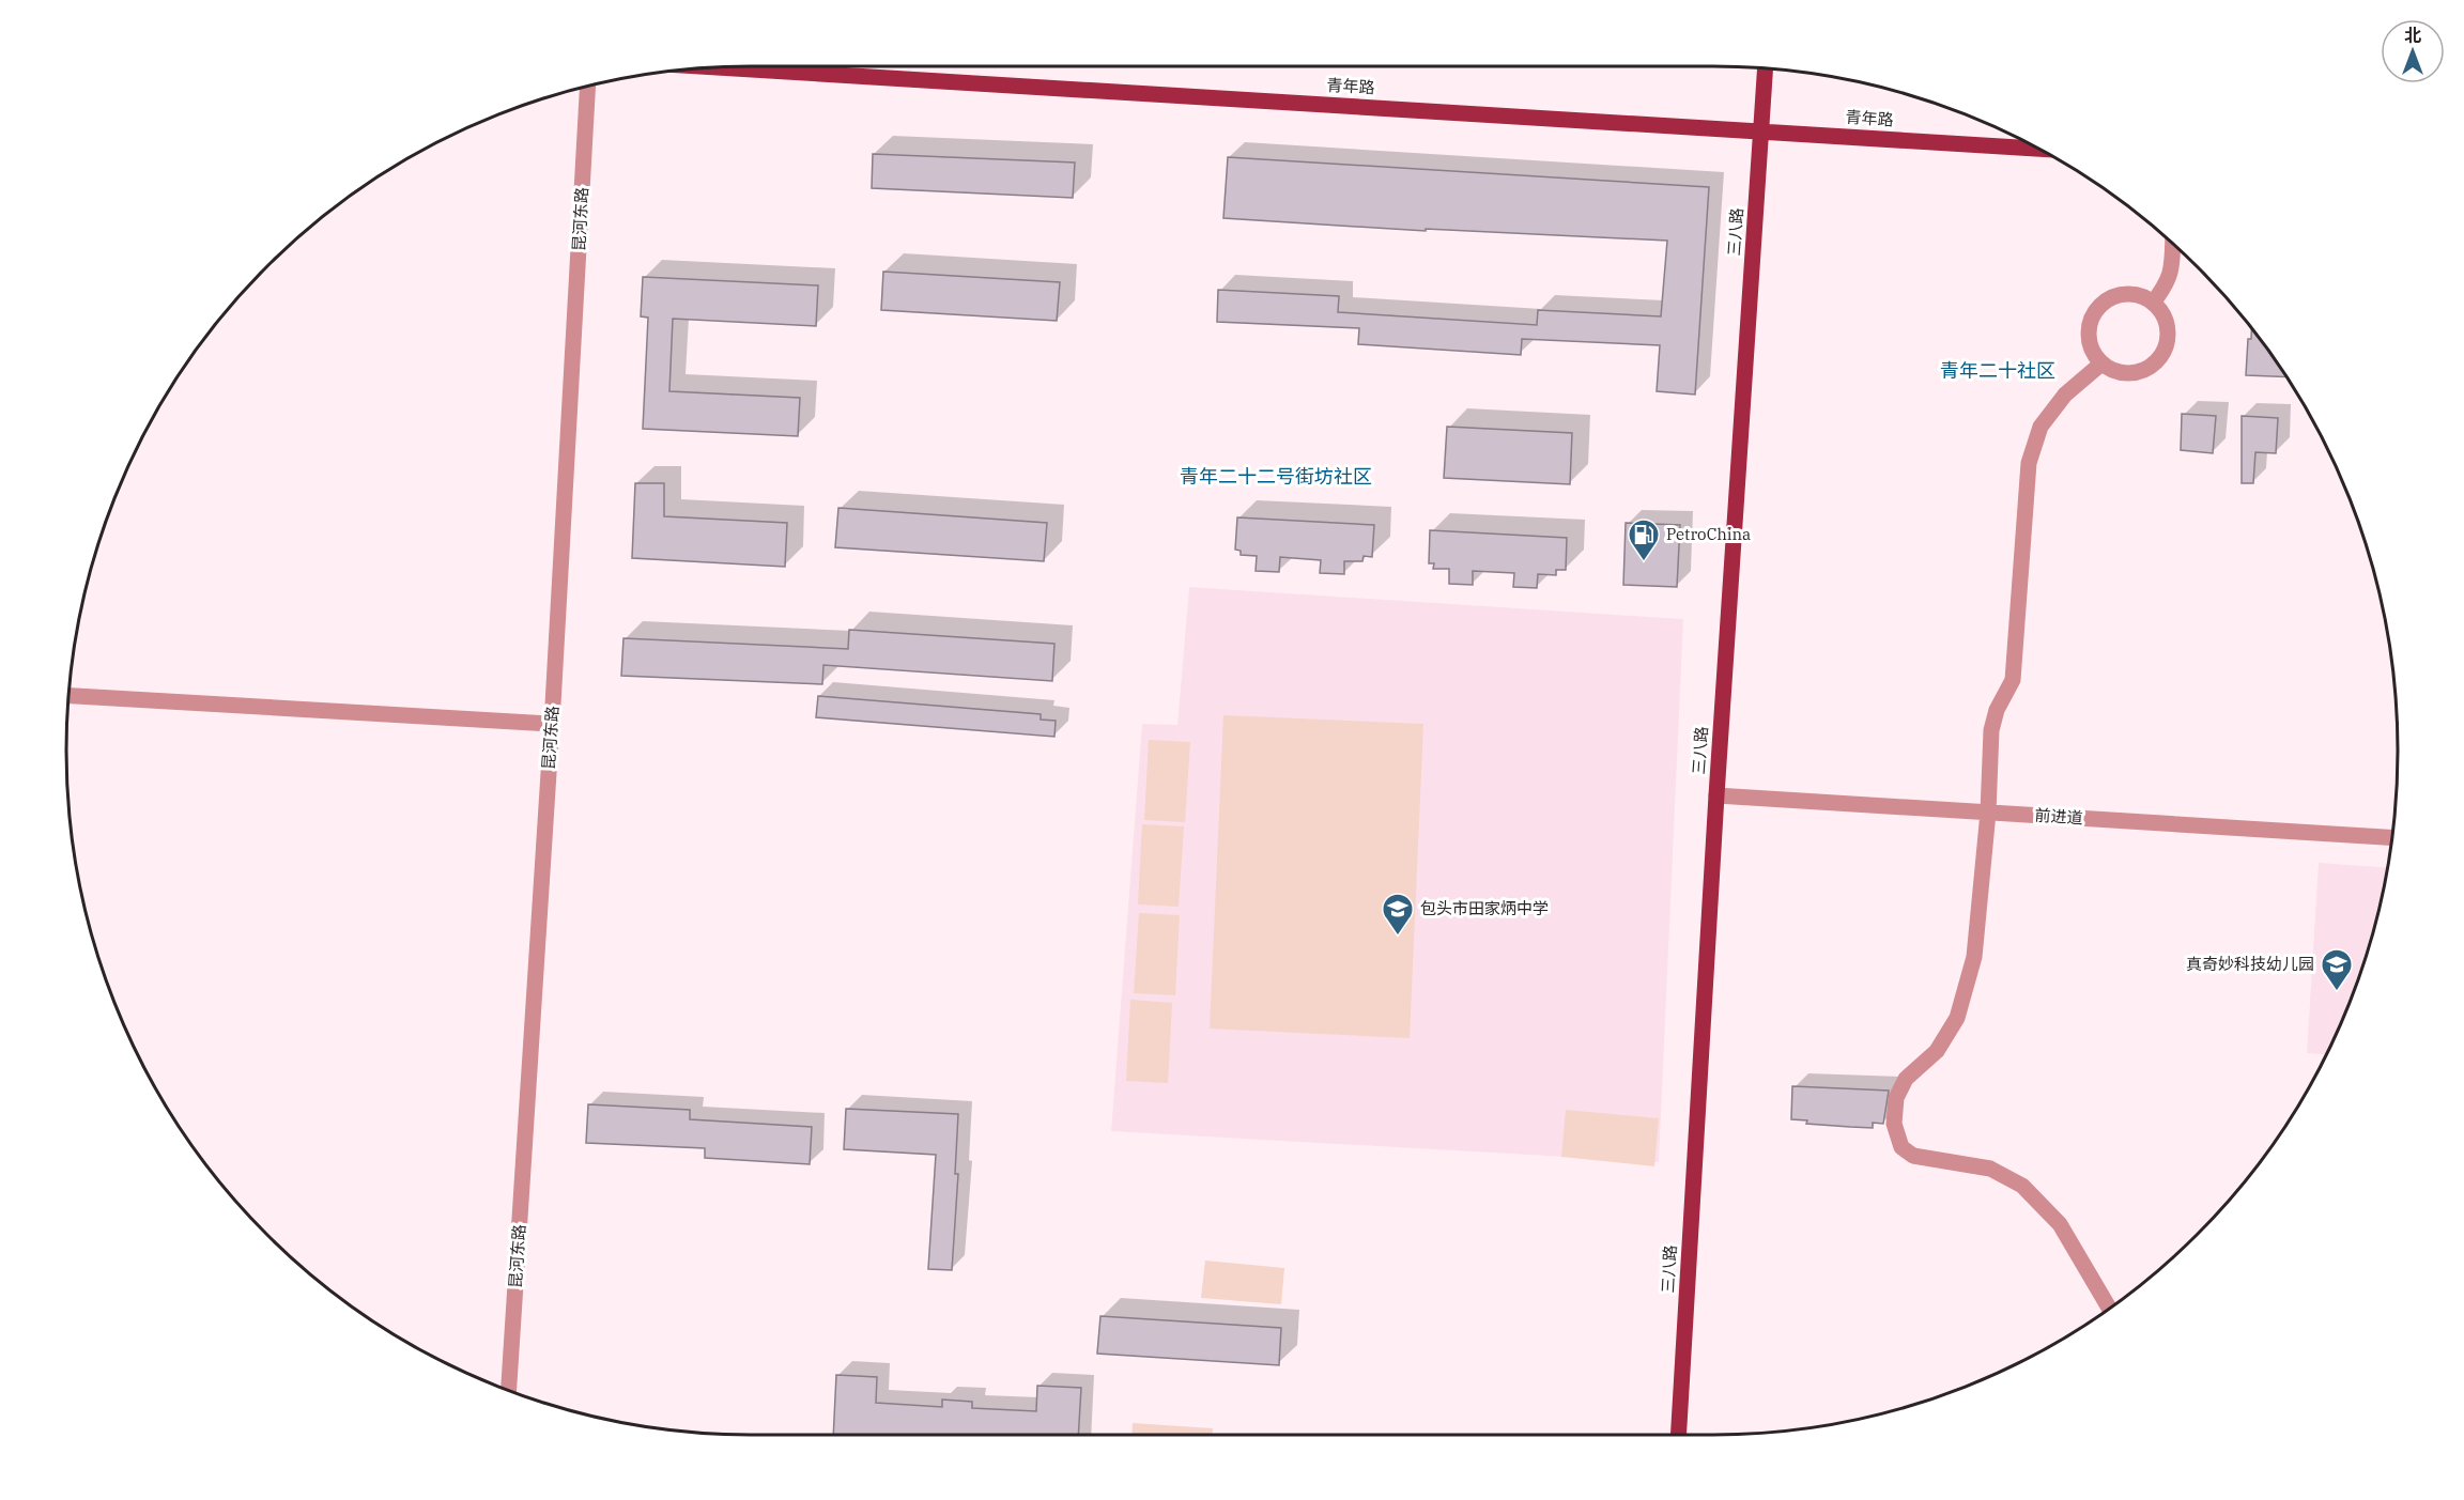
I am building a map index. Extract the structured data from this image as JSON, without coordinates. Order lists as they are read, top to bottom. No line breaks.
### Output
{"streets":{"main road":["青年路","三八路"],"street":["昆河东路","前进道"]},"crossings":[["青年路","三八路"],["三八路","前进道"]],"districts":["青年二十社区","青年二十二号街坊社区"],"places":{"fuel station":["PetroChina"],"school or university":["包头市田家炳中学","真奇妙科技幼儿园"]},"north":"top"}
